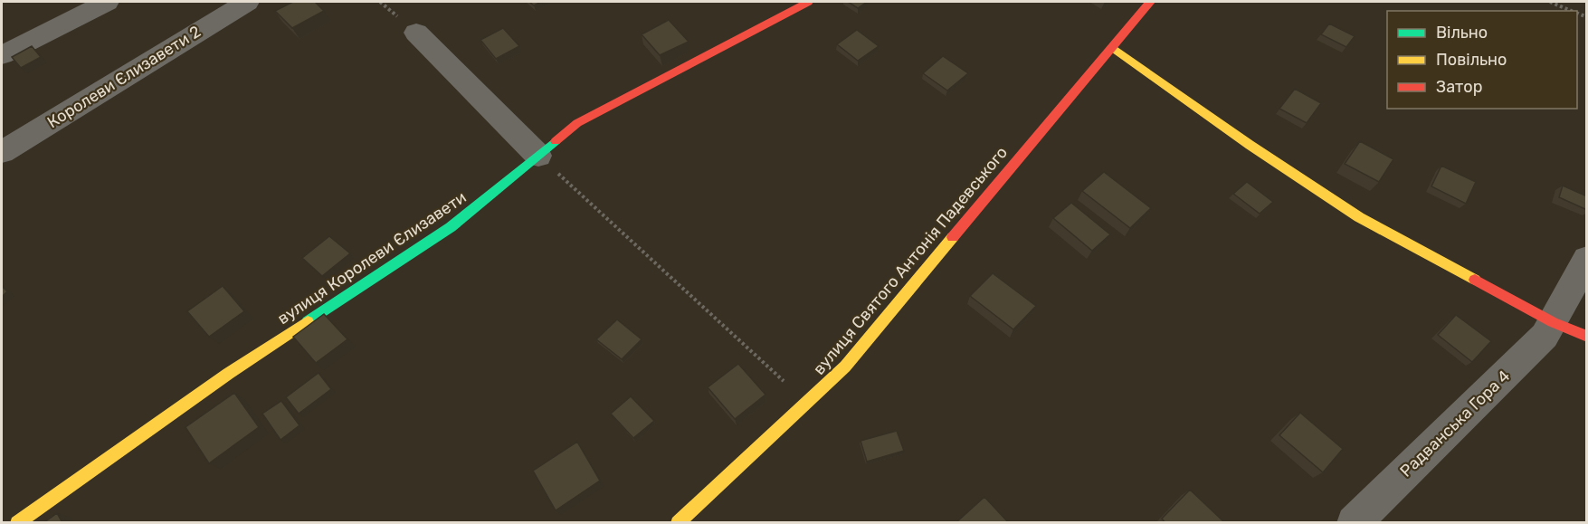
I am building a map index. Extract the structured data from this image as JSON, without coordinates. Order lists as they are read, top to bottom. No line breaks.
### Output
{"streets":{"street":["Королеви Єлизавети 2","вулиця Королеви Єлизавети","вулиця Святого Антонія Падевського","Радванська Гора 4"]},"legend":["Вільно","Повільно","Затор"]}
